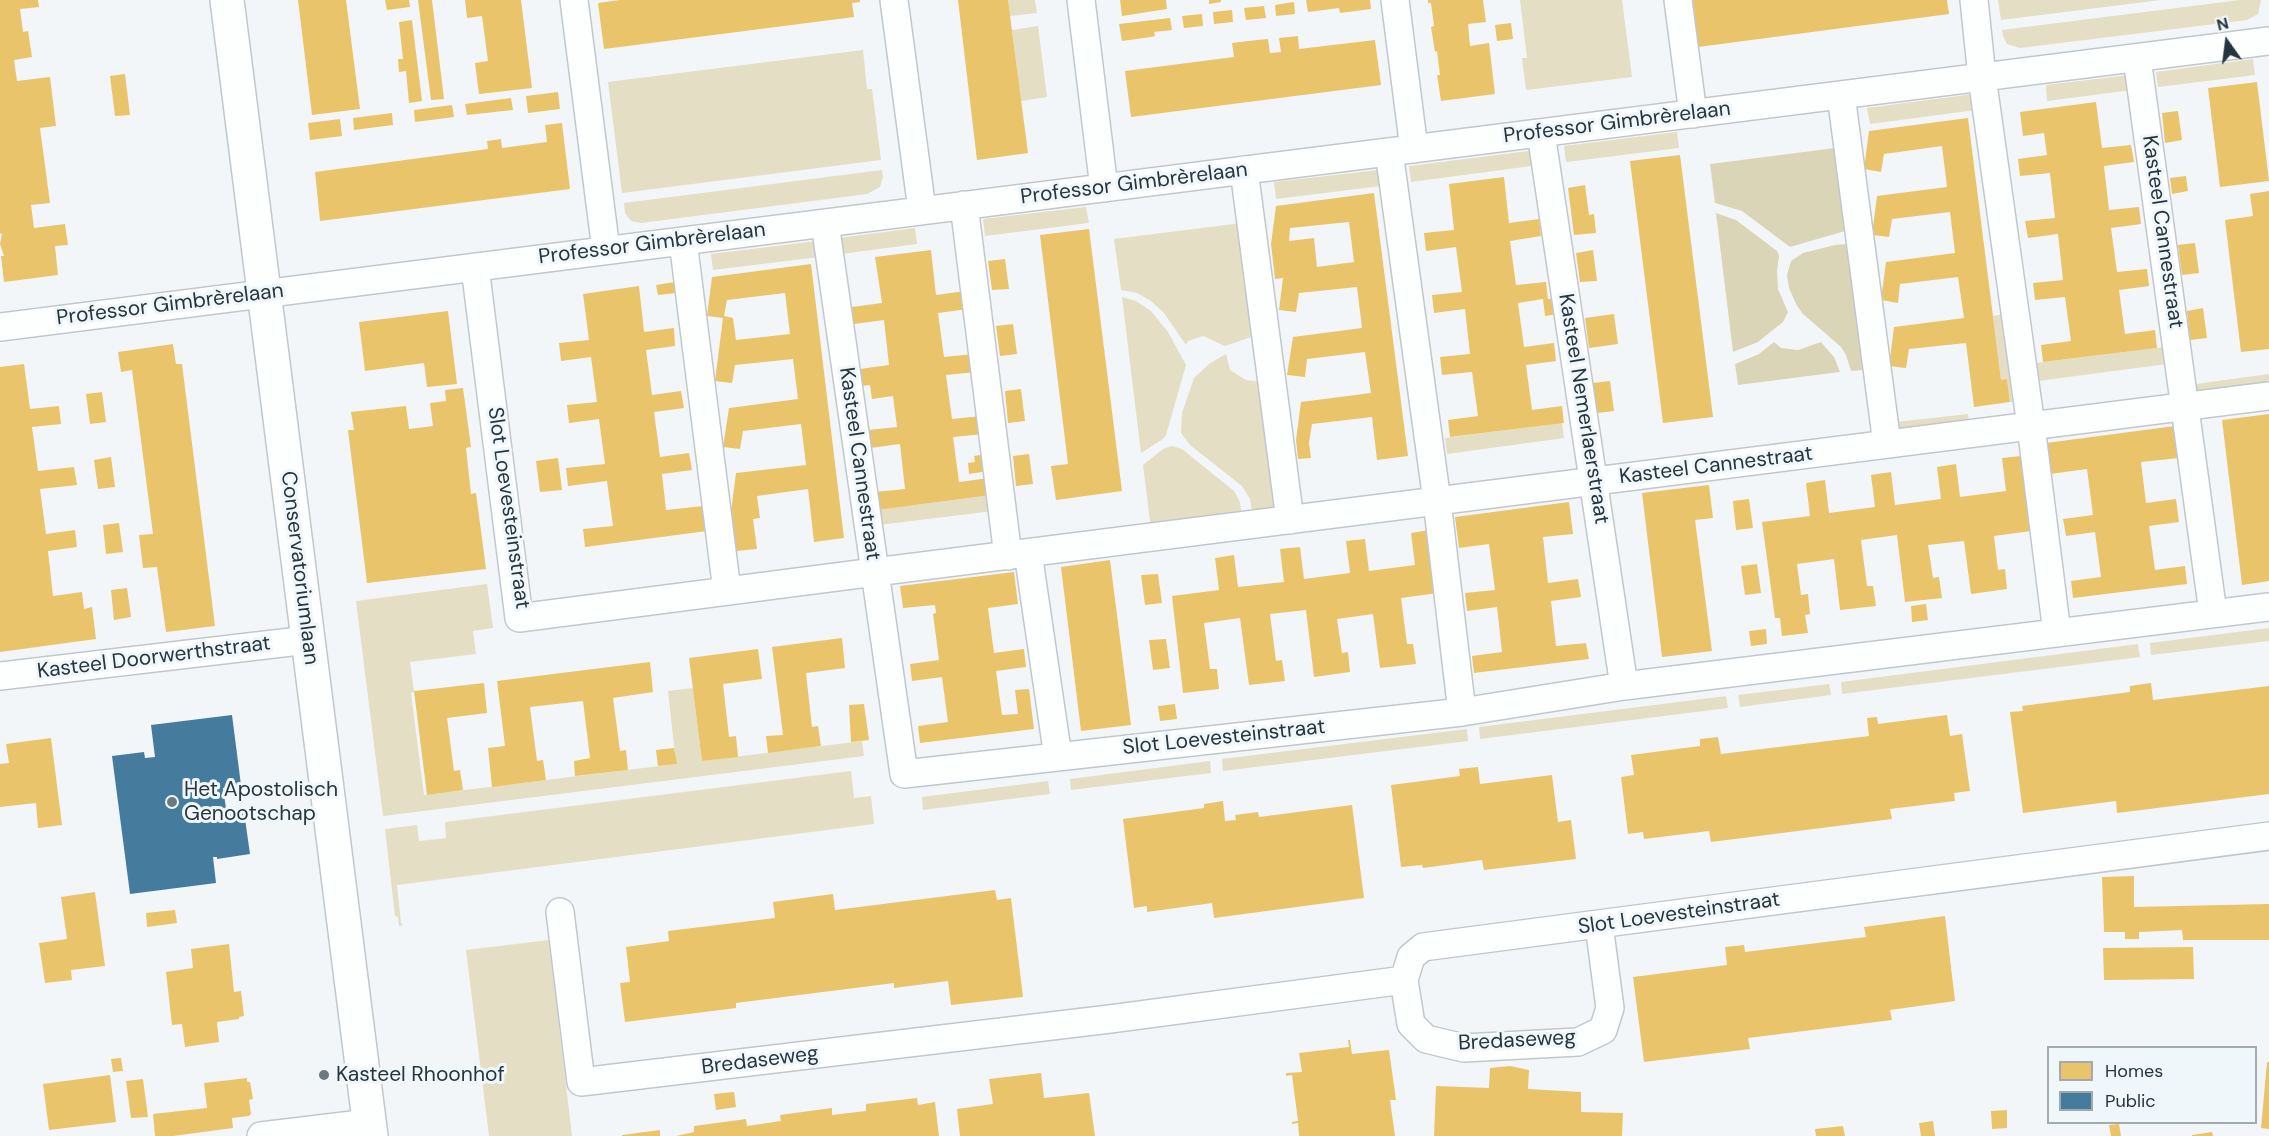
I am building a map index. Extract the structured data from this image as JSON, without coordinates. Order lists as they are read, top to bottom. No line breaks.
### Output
{"streets":{"street":["Professor Gimbrèrelaan","Kasteel Cannestraat","Kasteel Nemerlaerstraat","Slot Loevesteinstraat","Conservatoriumlaan","Kasteel Doorwerthstraat","Bredaseweg"]},"crossings":[["Professor Gimbrèrelaan","Kasteel Cannestraat"],["Professor Gimbrèrelaan","Kasteel Nemerlaerstraat"],["Professor Gimbrèrelaan","Slot Loevesteinstraat"],["Professor Gimbrèrelaan","Conservatoriumlaan"],["Kasteel Cannestraat","Kasteel Nemerlaerstraat"],["Kasteel Cannestraat","Slot Loevesteinstraat"],["Kasteel Nemerlaerstraat","Slot Loevesteinstraat"],["Slot Loevesteinstraat","Bredaseweg"],["Conservatoriumlaan","Kasteel Doorwerthstraat"]],"places":["Het Apostolisch Genootschap","Kasteel Rhoonhof"],"legend":["Homes","Public"],"north":"top"}
